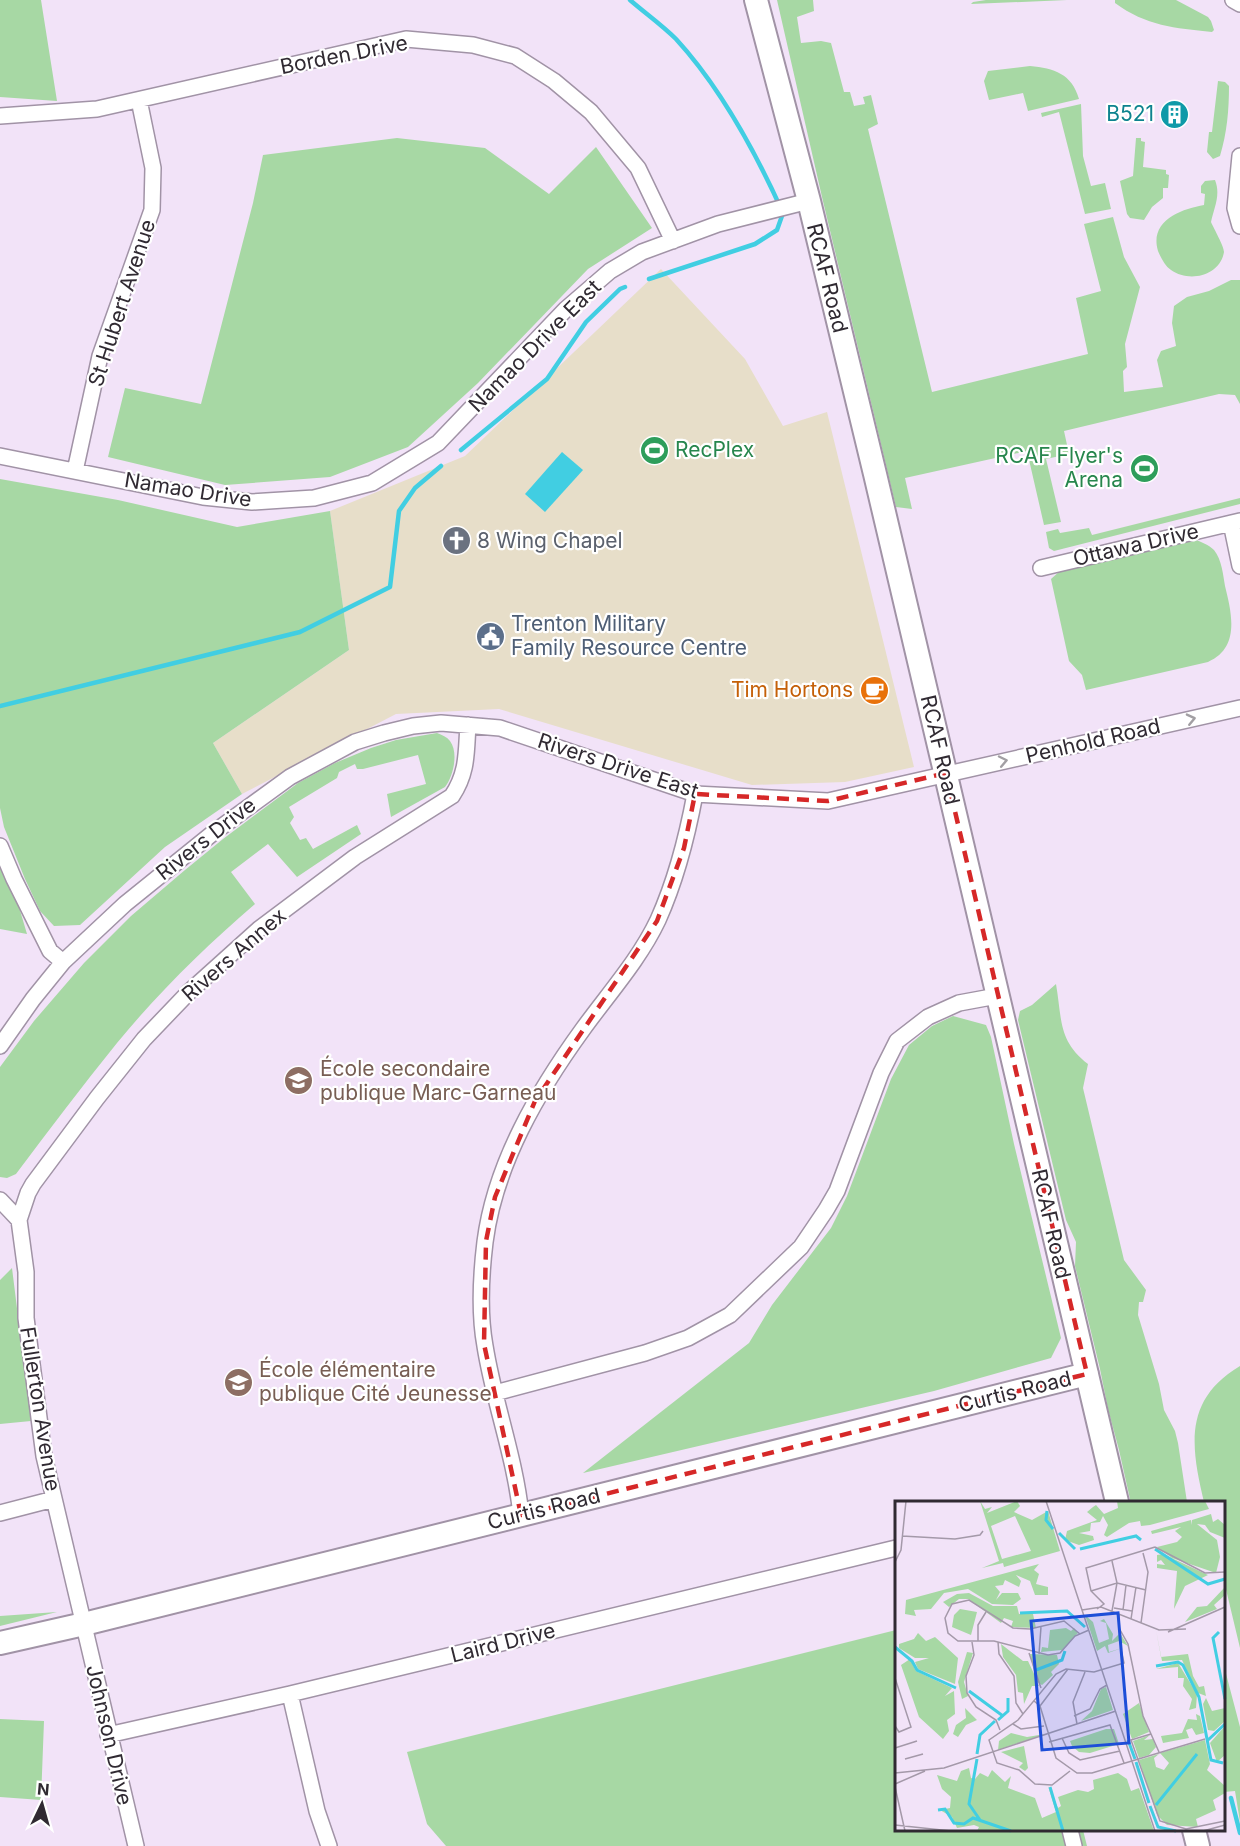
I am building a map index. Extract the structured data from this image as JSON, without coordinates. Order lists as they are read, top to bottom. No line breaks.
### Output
{"streets":{"main road":["RCAF Road","Curtis Road"],"street":["Borden Drive","St Hubert Avenue","Namao Drive East","Namao Drive","Ottawa Drive","Penhold Road","Rivers Drive East","Rivers Drive","Rivers Annex","Fullerton Avenue","Laird Drive","Johnson Drive"]},"crossings":[["Borden Drive","St Hubert Avenue"],["Borden Drive","Namao Drive East"],["RCAF Road","Namao Drive East"],["RCAF Road","Penhold Road"],["RCAF Road","Rivers Drive East"],["RCAF Road","Curtis Road"],["St Hubert Avenue","Namao Drive"],["Namao Drive East","Namao Drive"],["Penhold Road","Rivers Drive East"],["Rivers Drive East","Rivers Drive"],["Rivers Drive East","Rivers Annex"],["Rivers Drive","Rivers Annex"],["Rivers Annex","Fullerton Avenue"],["Curtis Road","Fullerton Avenue"],["Curtis Road","Johnson Drive"],["Fullerton Avenue","Johnson Drive"],["Laird Drive","Johnson Drive"]],"one_way":["Penhold Road"],"places":{"building":["B521"],"sports":["RecPlex","RCAF Flyer's Arena"],"church":["8 Wing Chapel"],"public building":["Trenton Military Family Resource Centre"],"cafe":["Tim Hortons"],"school or university":["École secondaire publique Marc-Garneau","École élémentaire publique Cité Jeunesse"]},"north":"top"}
